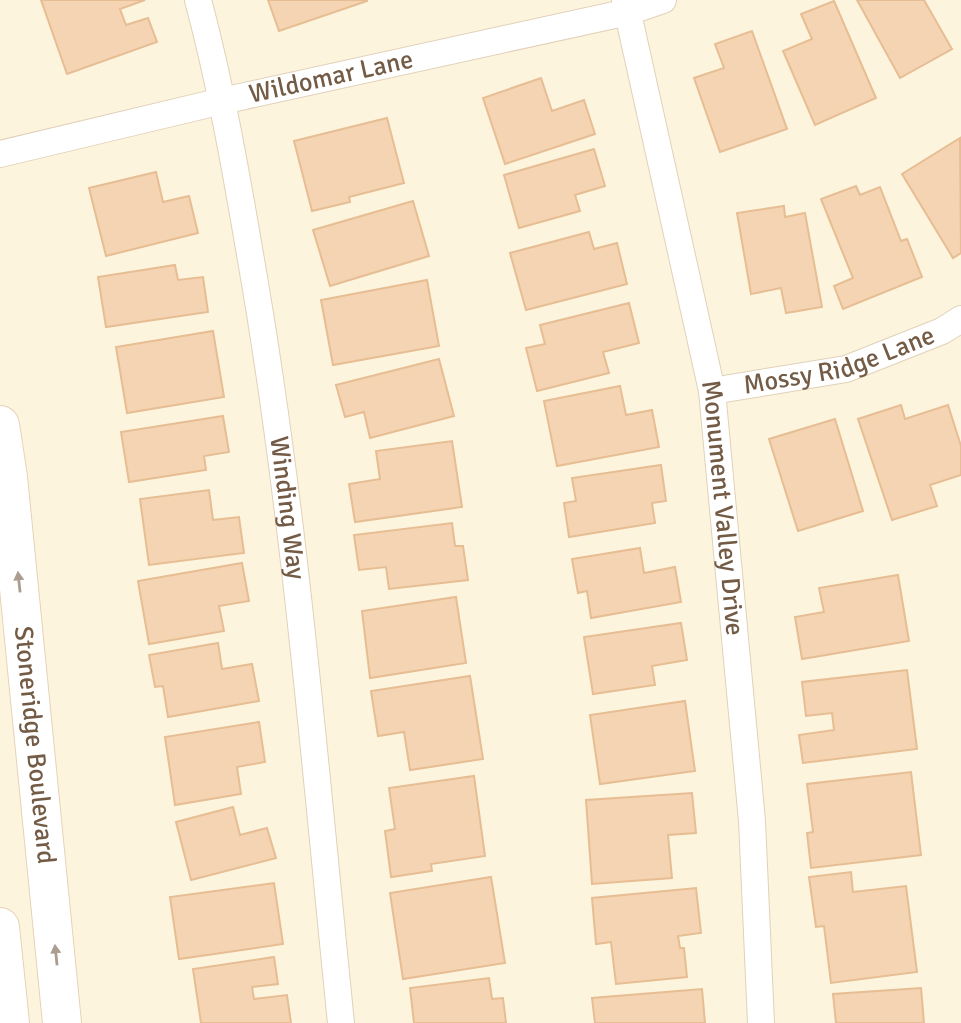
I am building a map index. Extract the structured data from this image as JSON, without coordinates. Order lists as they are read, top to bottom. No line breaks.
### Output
{"streets":{"street":["Wildomar Lane","Mossy Ridge Lane","Monument Valley Drive","Winding Way","Stoneridge Boulevard"]},"crossings":[["Wildomar Lane","Monument Valley Drive"],["Wildomar Lane","Winding Way"],["Mossy Ridge Lane","Monument Valley Drive"]],"one_way":["Stoneridge Boulevard"]}
